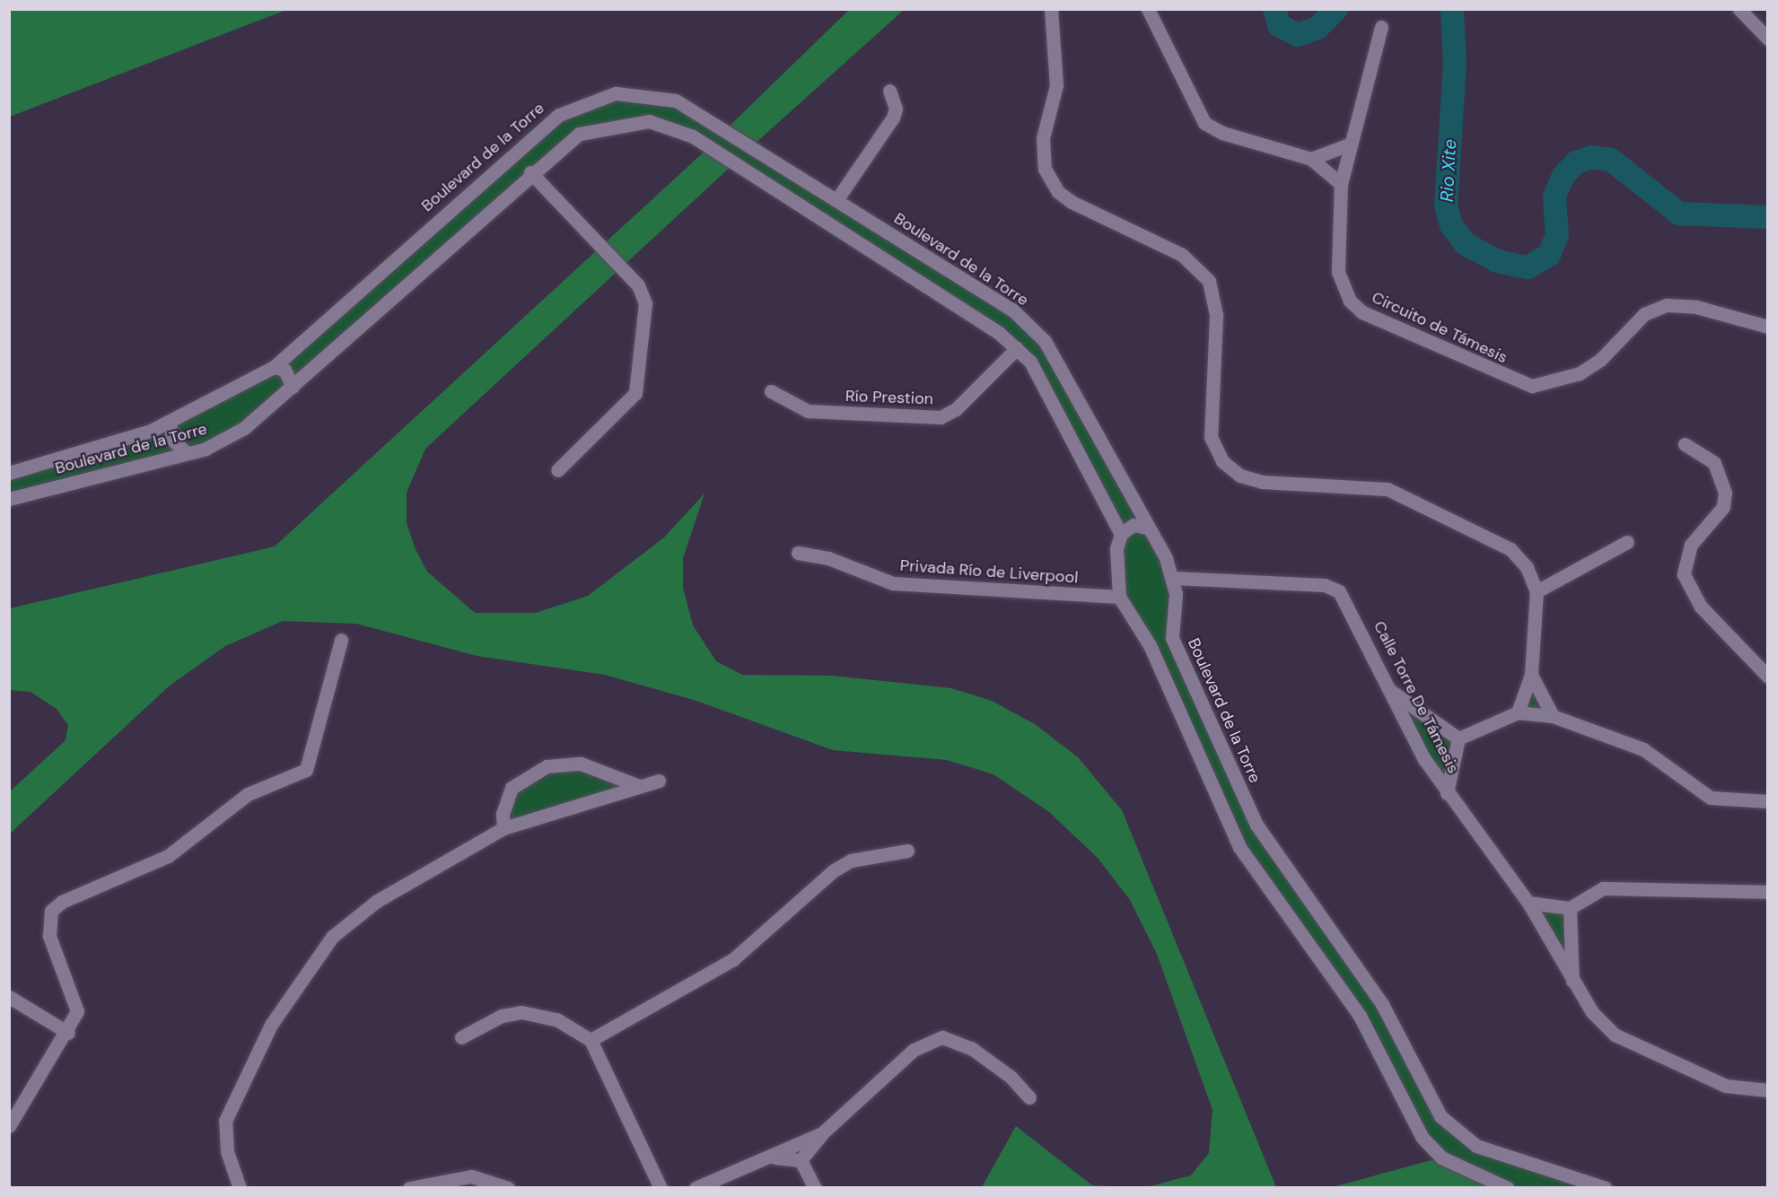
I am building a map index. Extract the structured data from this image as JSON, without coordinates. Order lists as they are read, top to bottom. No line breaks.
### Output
{"streets":{"street":["Boulevard de la Torre","Circuito de Támesis","Río Prestion","Privada Río de Liverpool","Calle Torre De Támesis"]},"crossings":[["Boulevard de la Torre","Río Prestion"],["Boulevard de la Torre","Calle Torre De Támesis"]],"water":["Rio Xite"]}
